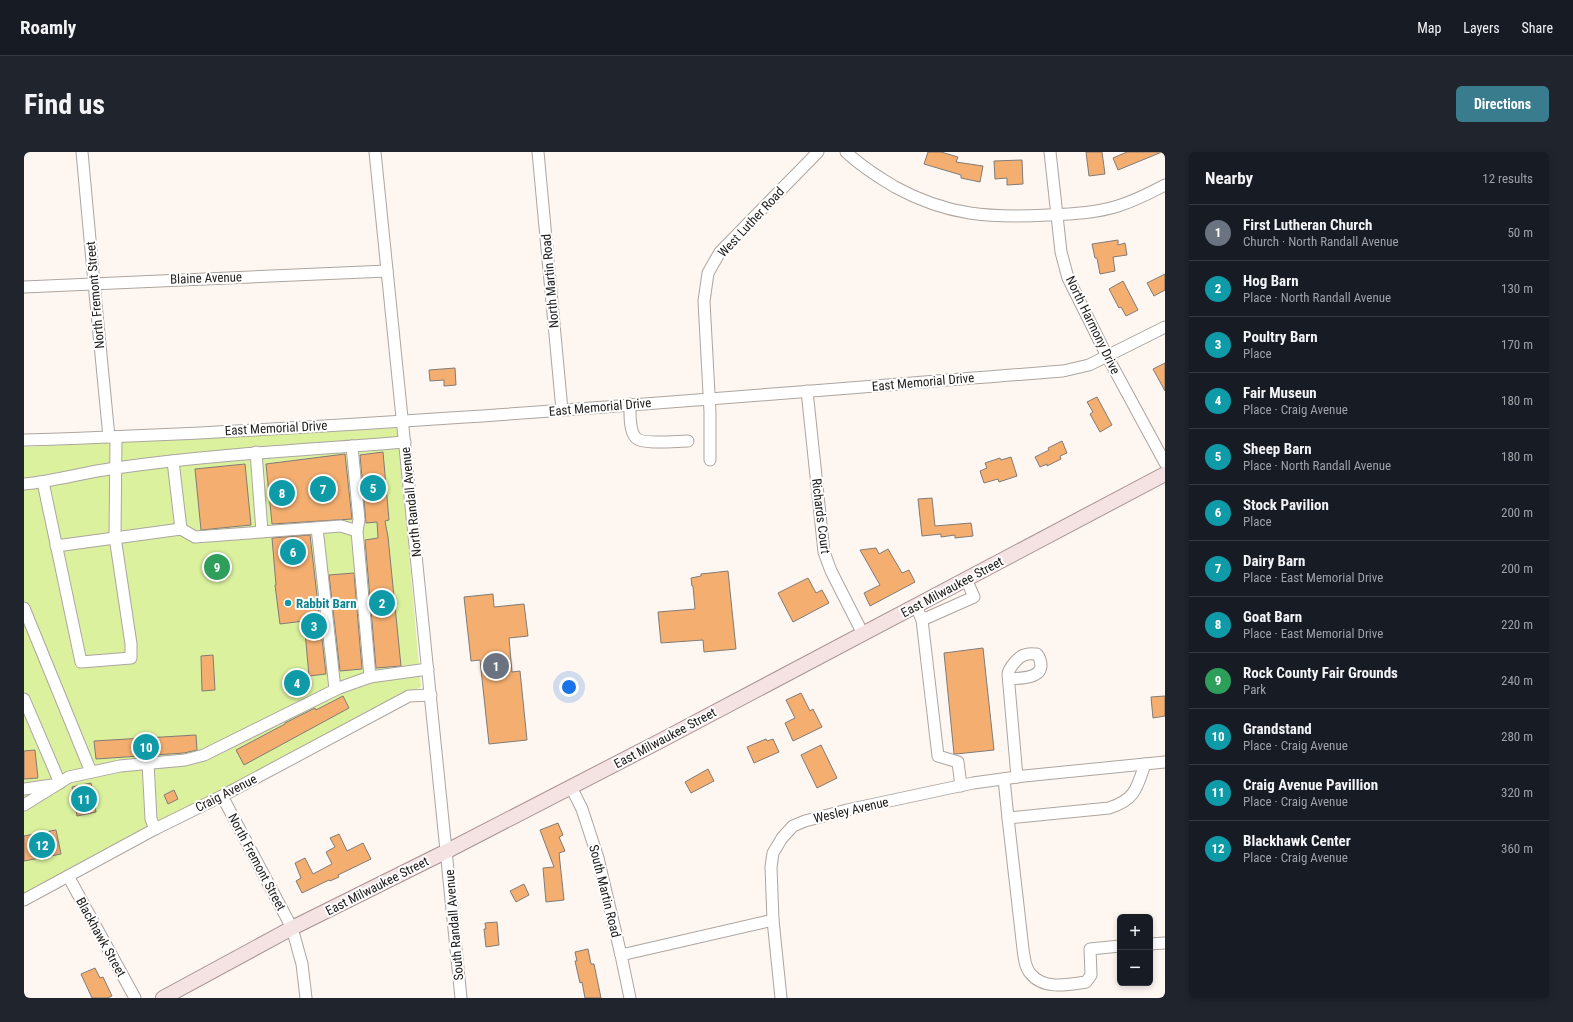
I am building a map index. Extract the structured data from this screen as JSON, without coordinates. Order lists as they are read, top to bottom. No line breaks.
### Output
{"streets":{"main road":["East Milwaukee Street"],"street":["West Luther Road","Blaine Avenue","North Martin Road","North Fremont Street","North Harmony Drive","East Memorial Drive","North Randall Avenue","Richards Court","Craig Avenue","Wesley Avenue","South Martin Road","South Randall Avenue","Blackhawk Street"]},"crossings":[["West Luther Road","East Memorial Drive"],["Blaine Avenue","North Fremont Street"],["Blaine Avenue","North Randall Avenue"],["North Martin Road","East Memorial Drive"],["North Fremont Street","East Memorial Drive"],["North Fremont Street","East Milwaukee Street"],["North Fremont Street","Craig Avenue"],["North Harmony Drive","East Memorial Drive"],["East Memorial Drive","North Randall Avenue"],["East Memorial Drive","Richards Court"],["North Randall Avenue","East Milwaukee Street"],["North Randall Avenue","Craig Avenue"],["North Randall Avenue","South Randall Avenue"],["Richards Court","East Milwaukee Street"],["East Milwaukee Street","South Martin Road"],["East Milwaukee Street","South Randall Avenue"],["Craig Avenue","Blackhawk Street"]],"places":["Rabbit Barn"],"page":{"header":"Roamly","nav":["Map","Layers","Share"],"buttons":"Directions","title":"Find us","heading":["Nearby","12 results"],"list":[{"mark":"1","name":"First Lutheran Church","note":"Church · North Randall Avenue","value":"50 m"},{"mark":"2","name":"Hog Barn","note":"Place · North Randall Avenue","value":"130 m"},{"mark":"3","name":"Poultry Barn","note":"Place","value":"170 m"},{"mark":"4","name":"Fair Museun","note":"Place · Craig Avenue","value":"180 m"},{"mark":"5","name":"Sheep Barn","note":"Place · North Randall Avenue","value":"180 m"},{"mark":"6","name":"Stock Pavilion","note":"Place","value":"200 m"},{"mark":"7","name":"Dairy Barn","note":"Place · East Memorial Drive","value":"200 m"},{"mark":"8","name":"Goat Barn","note":"Place · East Memorial Drive","value":"220 m"},{"mark":"9","name":"Rock County Fair Grounds","note":"Park","value":"240 m"},{"mark":"10","name":"Grandstand","note":"Place · Craig Avenue","value":"280 m"},{"mark":"11","name":"Craig Avenue Pavillion","note":"Place · Craig Avenue","value":"320 m"},{"mark":"12","name":"Blackhawk Center","note":"Place · Craig Avenue","value":"360 m"}],"pins":["5","7","8","6","9","2","3","1","4","10","11","12"],"map_buttons":["+","−"]}}
